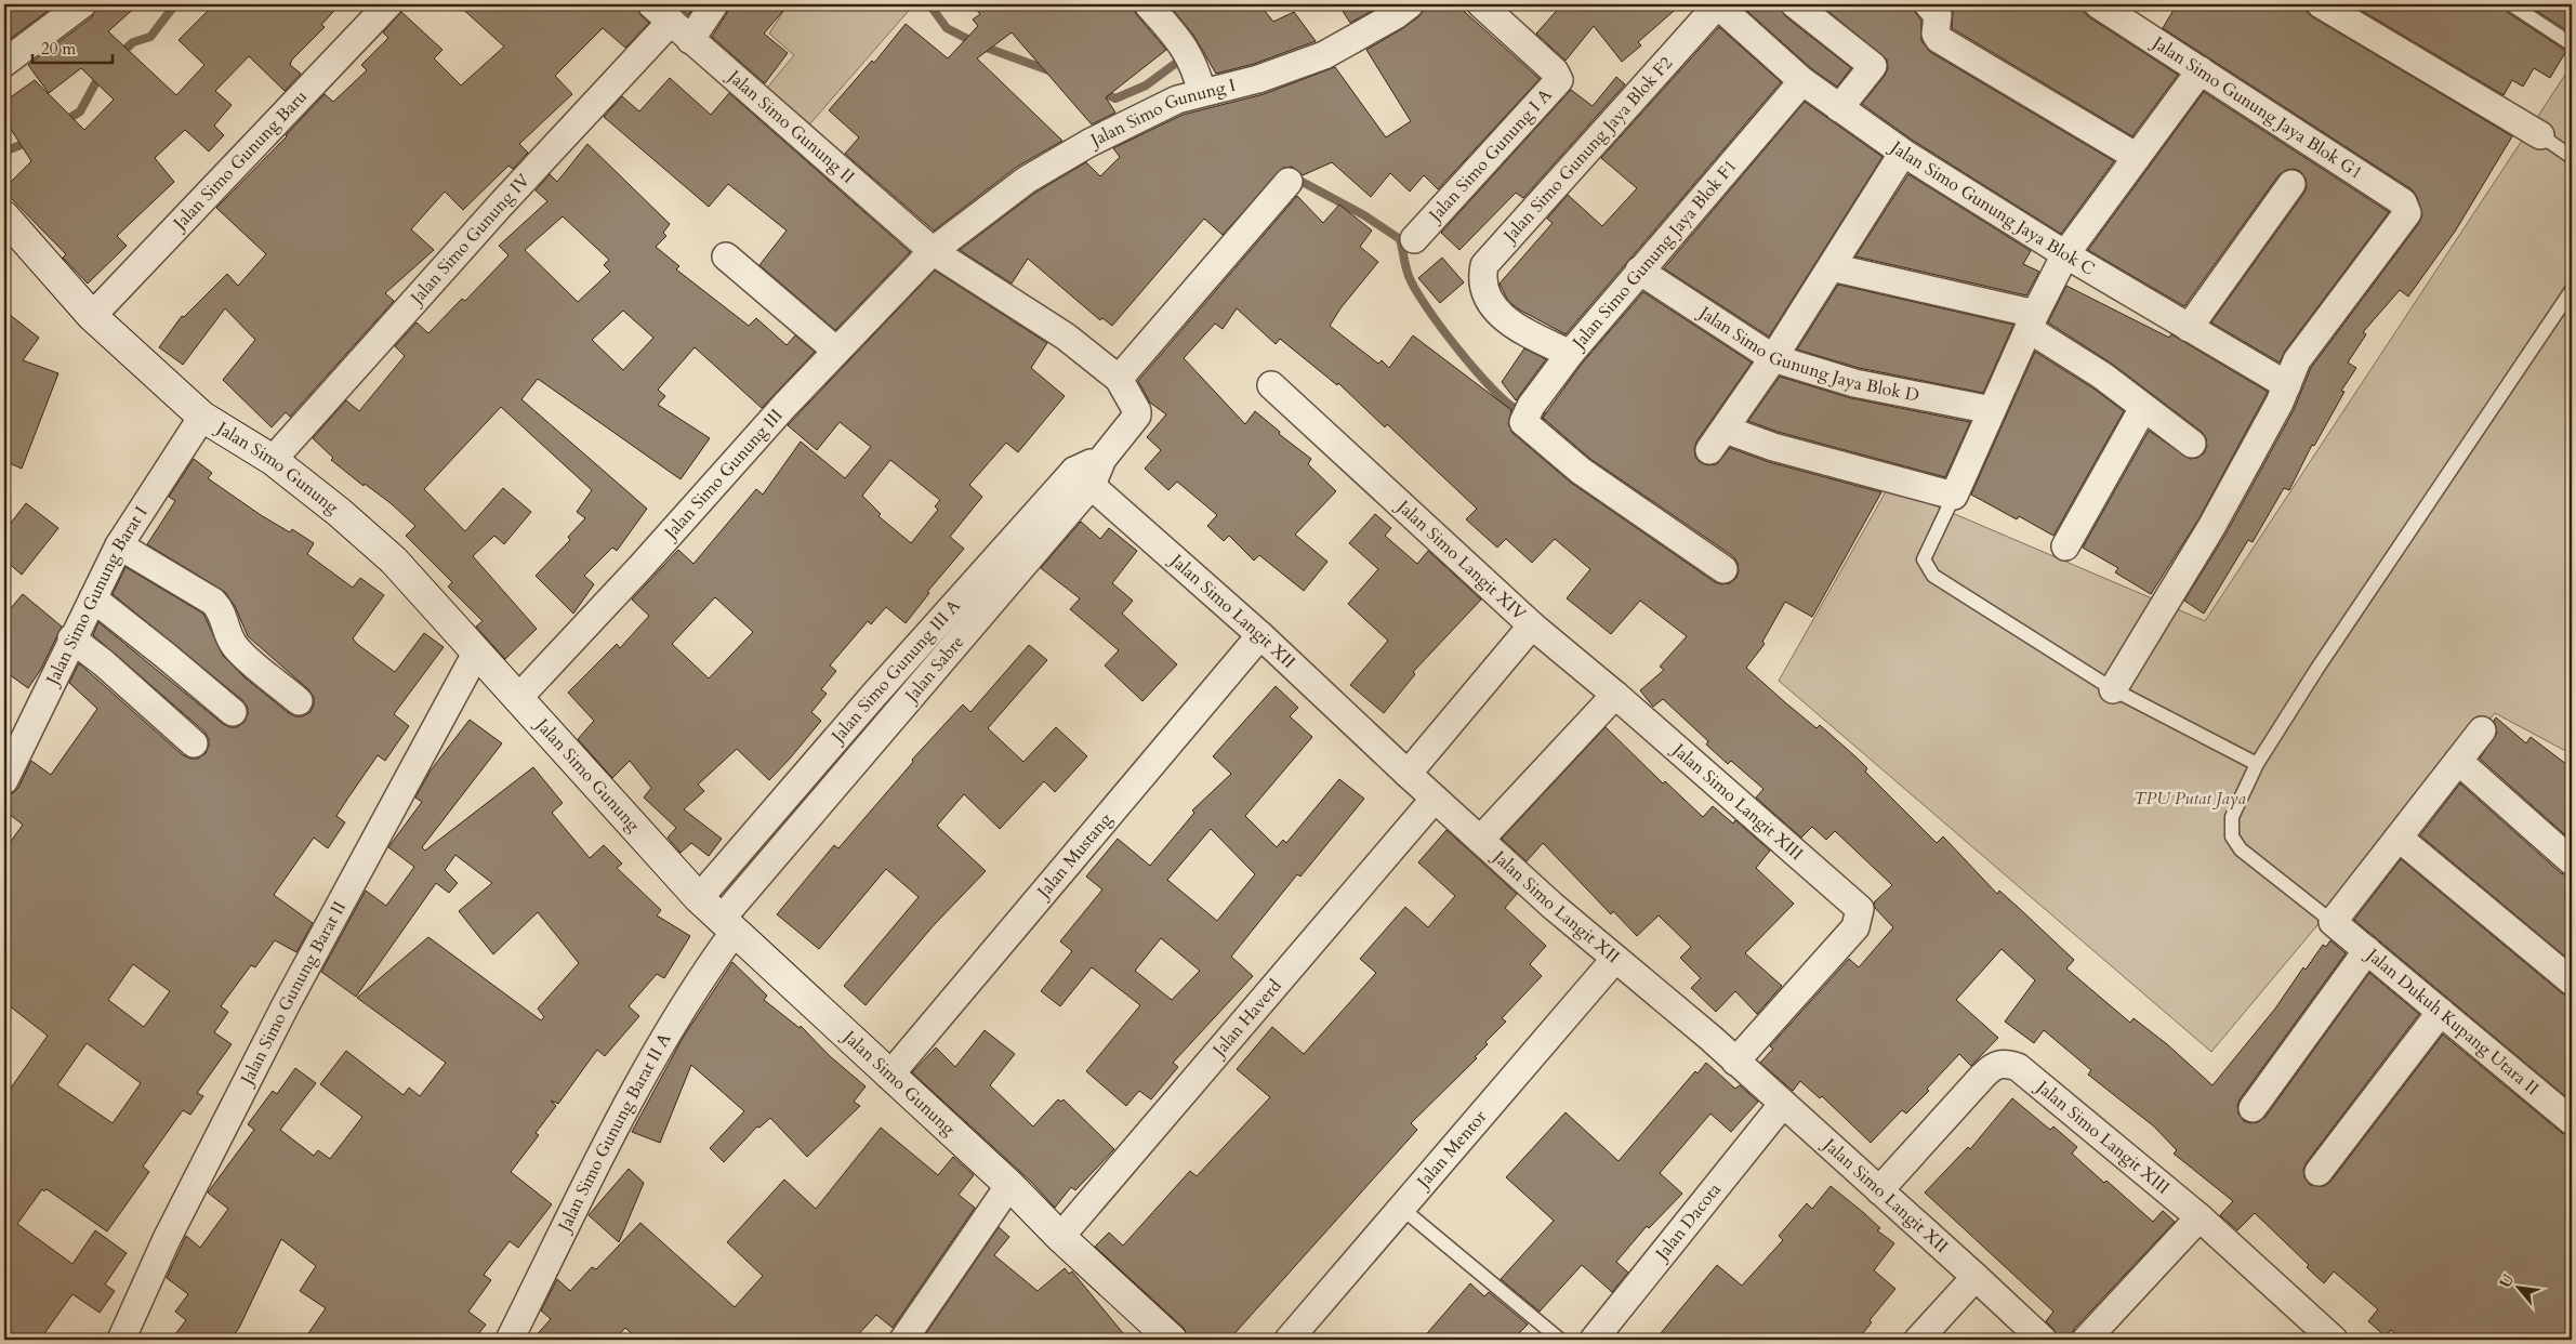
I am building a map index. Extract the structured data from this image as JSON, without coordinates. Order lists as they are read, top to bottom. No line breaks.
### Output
{"streets":{"main road":["Jalan Simo Gunung"],"street":["Jalan Simo Gunung Jaya Blok G1","Jalan Simo Gunung I","Jalan Simo Gunung II","Jalan Simo Gunung Jaya Blok F2","Jalan Simo Gunung I A","Jalan Simo Gunung Baru","Jalan Simo Gunung Jaya Blok C","Jalan Simo Gunung IV","Jalan Simo Gunung Jaya Blok F1","Jalan Simo Gunung Jaya Blok D","Jalan Simo Gunung III","Jalan Simo Langit XIV","Jalan Simo Gunung Barat I","Jalan Simo Langit XII","Jalan Sabre","Jalan Simo Gunung III A","Jalan Simo Langit XIII","Jalan Mustang","Jalan Simo Gunung Barat II","Jalan Haverd","Jalan Dukuh Kupang Utara II","Jalan Simo Gunung Barat II A","Jalan Mentor","Jalan Dacota"]},"crossings":[["Jalan Simo Gunung Jaya Blok G1","Jalan Simo Gunung Jaya Blok C"],["Jalan Simo Gunung I","Jalan Simo Gunung II"],["Jalan Simo Gunung I","Jalan Simo Gunung III"],["Jalan Simo Gunung II","Jalan Simo Gunung IV"],["Jalan Simo Gunung II","Jalan Simo Gunung III"],["Jalan Simo Gunung II","Jalan Sabre"],["Jalan Simo Gunung Jaya Blok F2","Jalan Simo Gunung Jaya Blok C"],["Jalan Simo Gunung Jaya Blok F2","Jalan Simo Gunung Jaya Blok F1"],["Jalan Simo Gunung Baru","Jalan Simo Gunung"],["Jalan Simo Gunung Jaya Blok C","Jalan Simo Gunung Jaya Blok F1"],["Jalan Simo Gunung IV","Jalan Simo Gunung"],["Jalan Simo Gunung Jaya Blok F1","Jalan Simo Gunung Jaya Blok D"],["Jalan Simo Gunung","Jalan Simo Gunung III"],["Jalan Simo Gunung","Jalan Simo Gunung Barat I"],["Jalan Simo Gunung","Jalan Sabre"],["Jalan Simo Gunung","Jalan Simo Gunung III A"],["Jalan Simo Gunung","Jalan Mustang"],["Jalan Simo Gunung","Jalan Simo Gunung Barat II"],["Jalan Simo Gunung","Jalan Haverd"],["Jalan Simo Gunung","Jalan Simo Gunung Barat II A"],["Jalan Simo Langit XIV","Jalan Simo Langit XII"],["Jalan Simo Langit XII","Jalan Sabre"],["Jalan Simo Langit XII","Jalan Simo Gunung III A"],["Jalan Simo Langit XII","Jalan Simo Langit XIII"],["Jalan Simo Langit XII","Jalan Mustang"],["Jalan Simo Langit XII","Jalan Haverd"],["Jalan Simo Langit XII","Jalan Mentor"],["Jalan Simo Langit XII","Jalan Dacota"],["Jalan Sabre","Jalan Simo Gunung III A"],["Jalan Sabre","Jalan Simo Gunung Barat II A"]],"parks":["TPU Putat Jaya"],"scale_bar":"20 m","north":"top left"}
